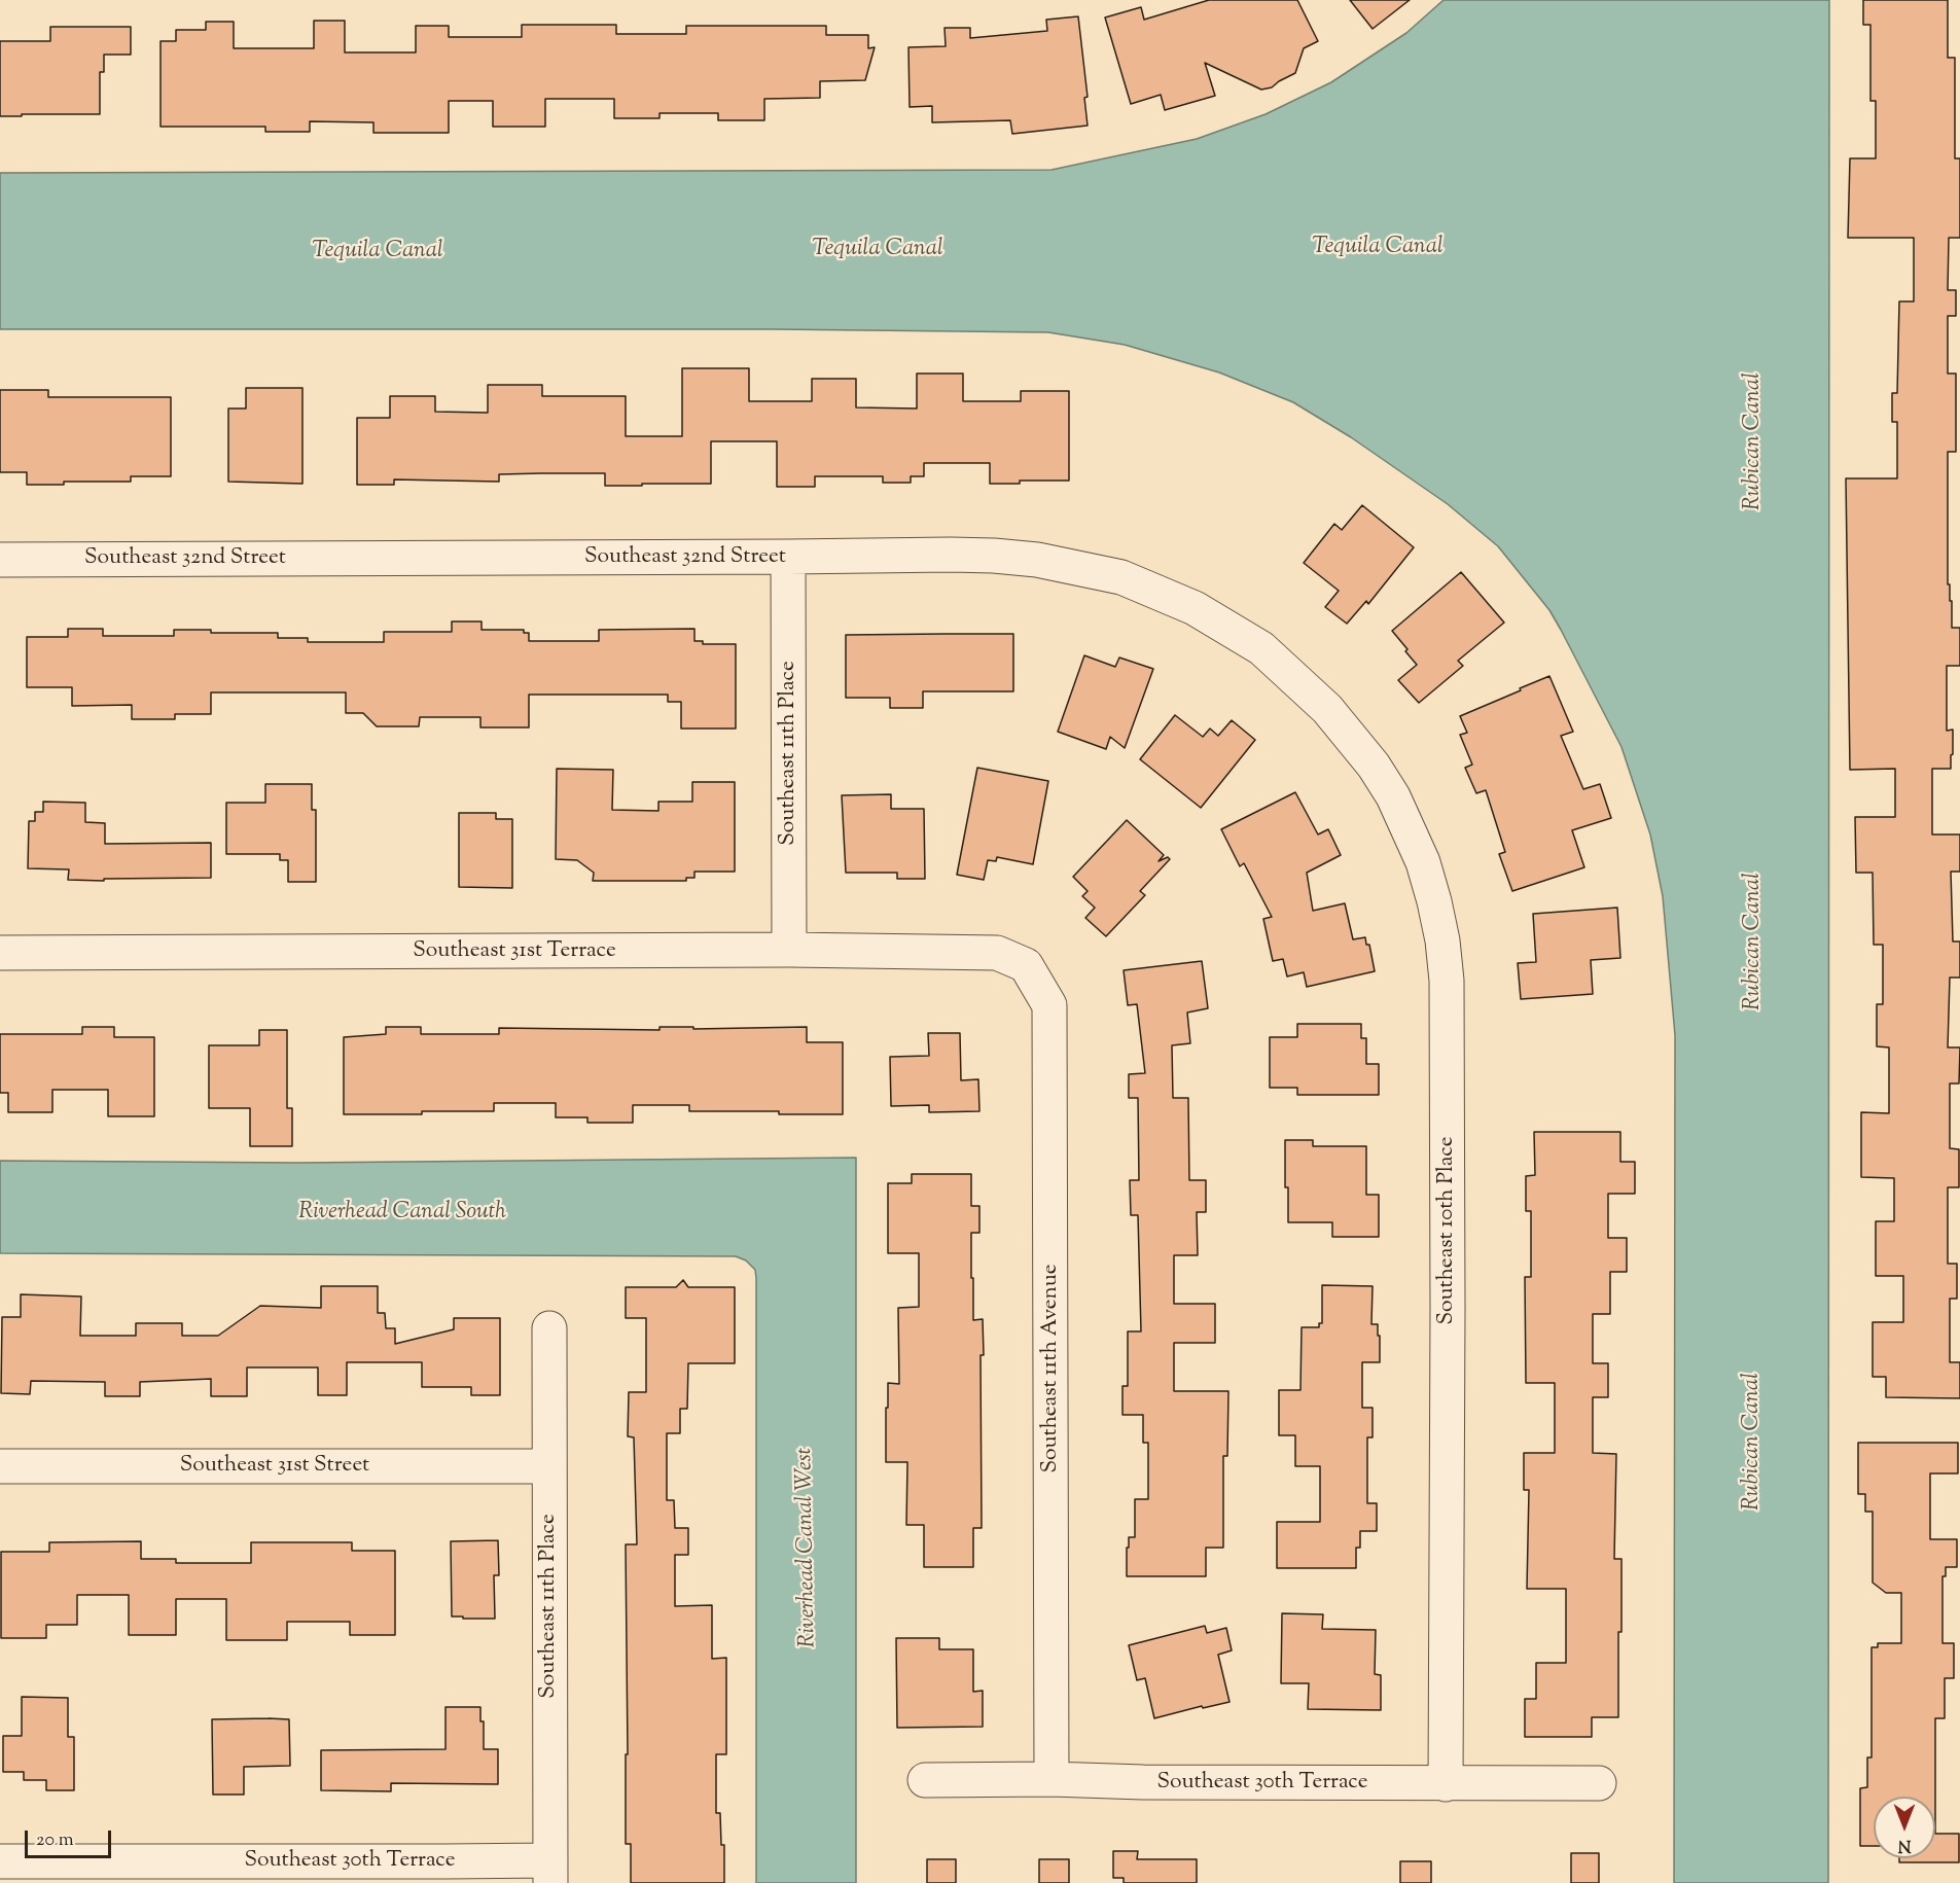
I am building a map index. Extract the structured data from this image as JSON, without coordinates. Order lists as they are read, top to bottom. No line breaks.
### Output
{"streets":{"street":["Southeast 32nd Street","Southeast 11th Place","Southeast 31st Terrace","Southeast 10th Place","Southeast 11th Avenue","Southeast 31st Street","Southeast 30th Terrace"]},"crossings":[["Southeast 32nd Street","Southeast 11th Place"],["Southeast 32nd Street","Southeast 10th Place"],["Southeast 11th Place","Southeast 31st Terrace"],["Southeast 11th Place","Southeast 31st Street"],["Southeast 11th Place","Southeast 30th Terrace"],["Southeast 31st Terrace","Southeast 11th Avenue"],["Southeast 10th Place","Southeast 30th Terrace"],["Southeast 11th Avenue","Southeast 30th Terrace"]],"water":["Tequila Canal","Rubican Canal","Riverhead Canal South","Riverhead Canal West"],"scale_bar":"20 m","north":"bottom"}
